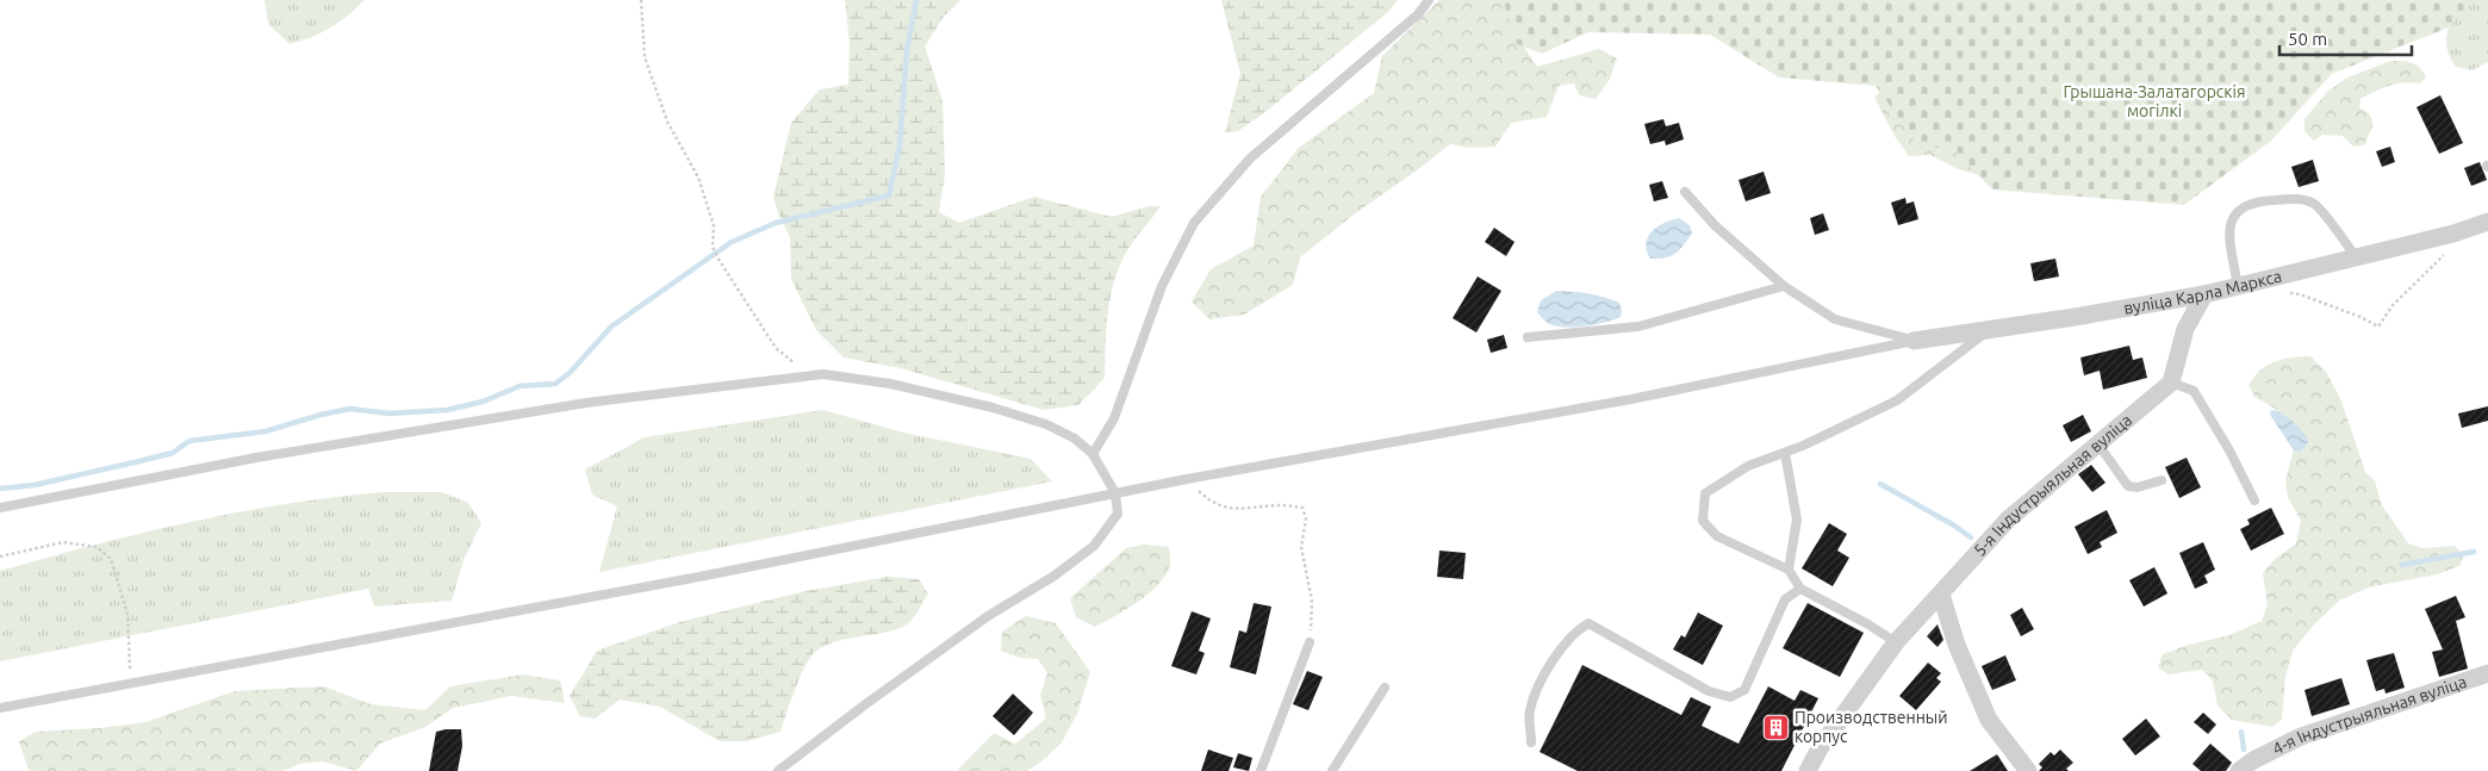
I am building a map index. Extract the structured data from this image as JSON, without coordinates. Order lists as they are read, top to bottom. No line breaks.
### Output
{"streets":{"street":["вуліца Карла Маркса","5-я Індустрыяльная вуліца","4-я Індустрыяльная вуліца"]},"parks":["Грышана-Залатагорскія могілкі"],"places":{"building":["Производственный корпус"]},"scale_bar":"50 m"}
